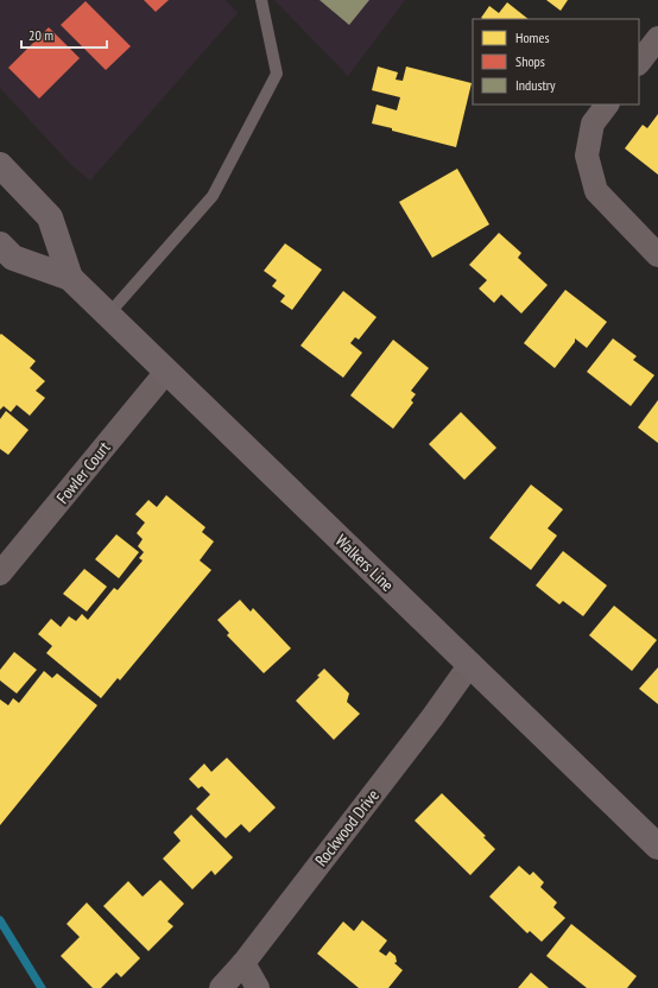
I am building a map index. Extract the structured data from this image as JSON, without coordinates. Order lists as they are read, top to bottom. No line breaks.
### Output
{"streets":{"main road":["Walkers Line"],"street":["Fowler Court","Rockwood Drive"]},"crossings":[["Fowler Court","Walkers Line"],["Walkers Line","Rockwood Drive"]],"legend":["Homes","Shops","Industry"],"scale_bar":"20 m"}
